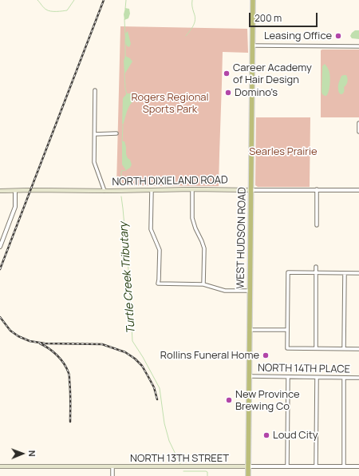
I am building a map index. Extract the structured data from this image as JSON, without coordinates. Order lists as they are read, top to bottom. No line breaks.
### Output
{"streets":{"highway":["WEST HUDSON ROAD"],"main road":["NORTH DIXIELAND ROAD","NORTH 13TH STREET"],"street":["NORTH 14TH PLACE"]},"crossings":[["NORTH DIXIELAND ROAD","WEST HUDSON ROAD"],["WEST HUDSON ROAD","NORTH 14TH PLACE"],["WEST HUDSON ROAD","NORTH 13TH STREET"]],"water":["Turtle Creek Tributary"],"parks":["Rogers Regional Sports Park","Searles Prairie"],"places":["Leasing Office","Career Academy of Hair Design","Domino's","Rollins Funeral Home","New Province Brewing Co","Loud City"],"scale_bar":"200 m","north":"right"}
